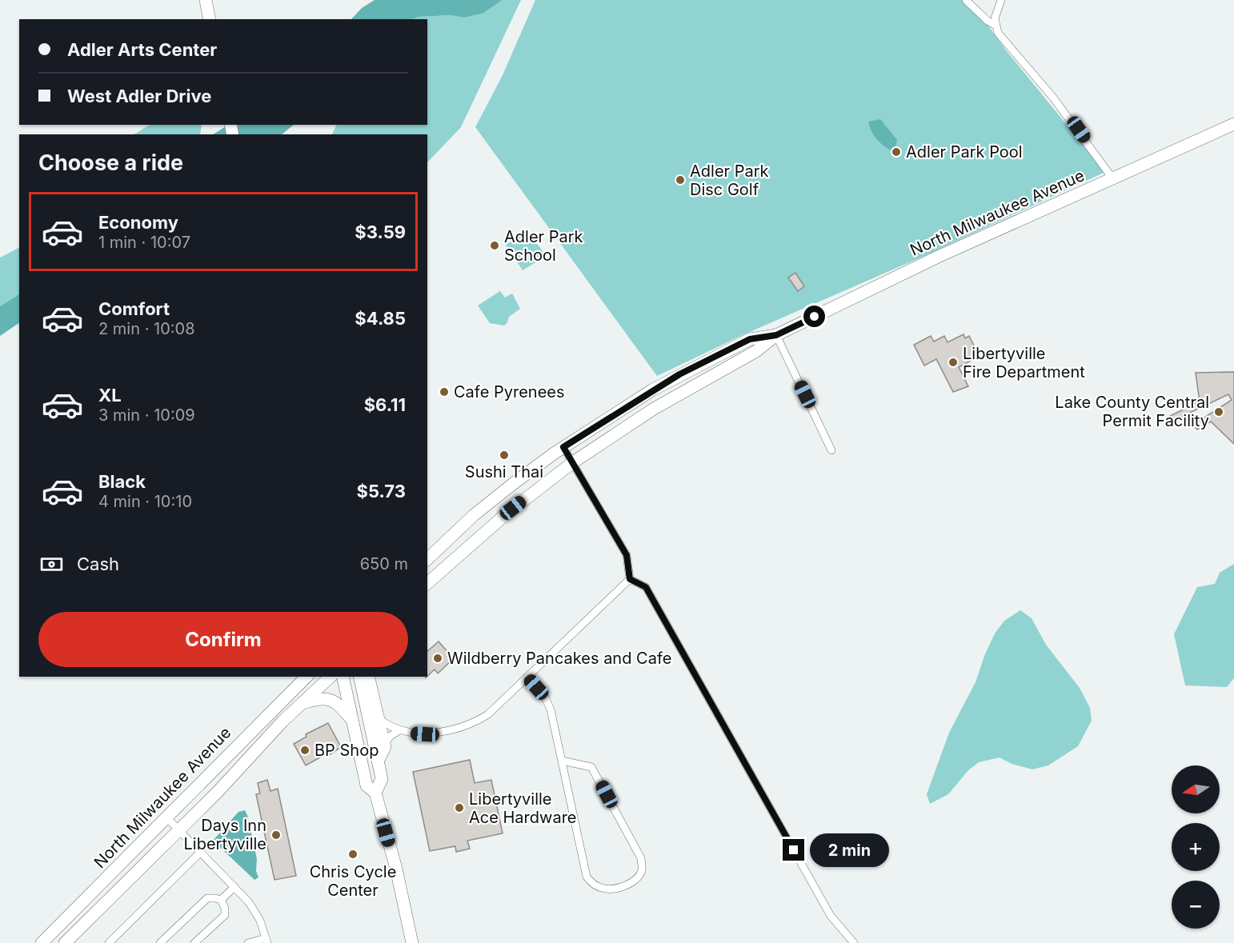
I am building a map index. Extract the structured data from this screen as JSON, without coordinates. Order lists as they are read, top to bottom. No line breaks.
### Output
{"streets":{"main road":["North Milwaukee Avenue"]},"places":["Adler Park Pool","Adler Park Disc Golf","Adler Park School","Libertyville Fire Department","Cafe Pyrenees","Lake County Central Permit Facility","Sushi Thai","Wildberry Pancakes and Cafe","BP Shop","Libertyville Ace Hardware","Days Inn Libertyville","Chris Cycle Center"],"north":"left","page":{"banner":["Adler Arts Center","West Adler Drive"],"heading":"Choose a ride","list":[{"name":"Economy","note":"1 min · 10:07","value":"$3.59"},{"name":"Comfort","note":"2 min · 10:08","value":"$4.85"},{"name":"XL","note":"3 min · 10:09","value":"$6.11"},{"name":"Black","note":"4 min · 10:10","value":"$5.73"}],"pay":["Cash","650 m"],"buttons":"Confirm","map_buttons":["+","−"],"bubble":"2 min"}}
